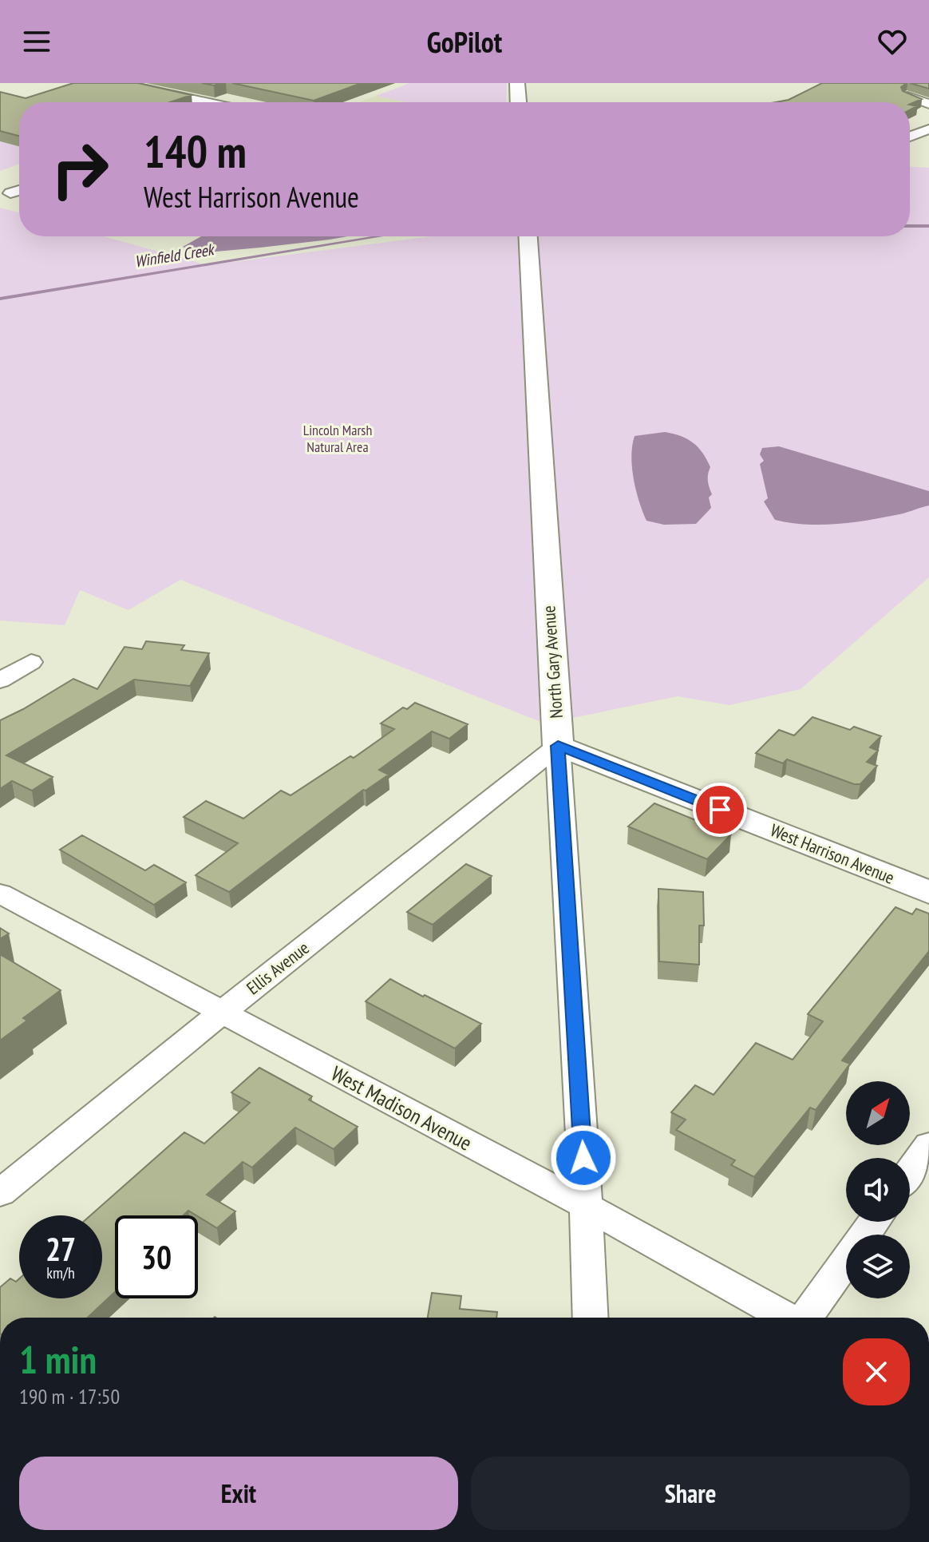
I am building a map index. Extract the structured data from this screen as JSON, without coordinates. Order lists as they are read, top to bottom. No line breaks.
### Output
{"streets":{"street":["North Gary Avenue","West Harrison Avenue","Ellis Avenue","West Madison Avenue"]},"crossings":[["North Gary Avenue","West Harrison Avenue"],["North Gary Avenue","Ellis Avenue"],["North Gary Avenue","West Madison Avenue"],["West Harrison Avenue","Ellis Avenue"],["Ellis Avenue","West Madison Avenue"]],"water":["Winfield Creek"],"parks":["Lincoln Marsh Natural Area"],"north":"top right","page":{"header":"GoPilot","turn":["140 m","West Harrison Avenue"],"speed":"27 km/h","limit":"30","heading":["1 min","190 m · 17:50"],"buttons":["Exit","Share"]}}
